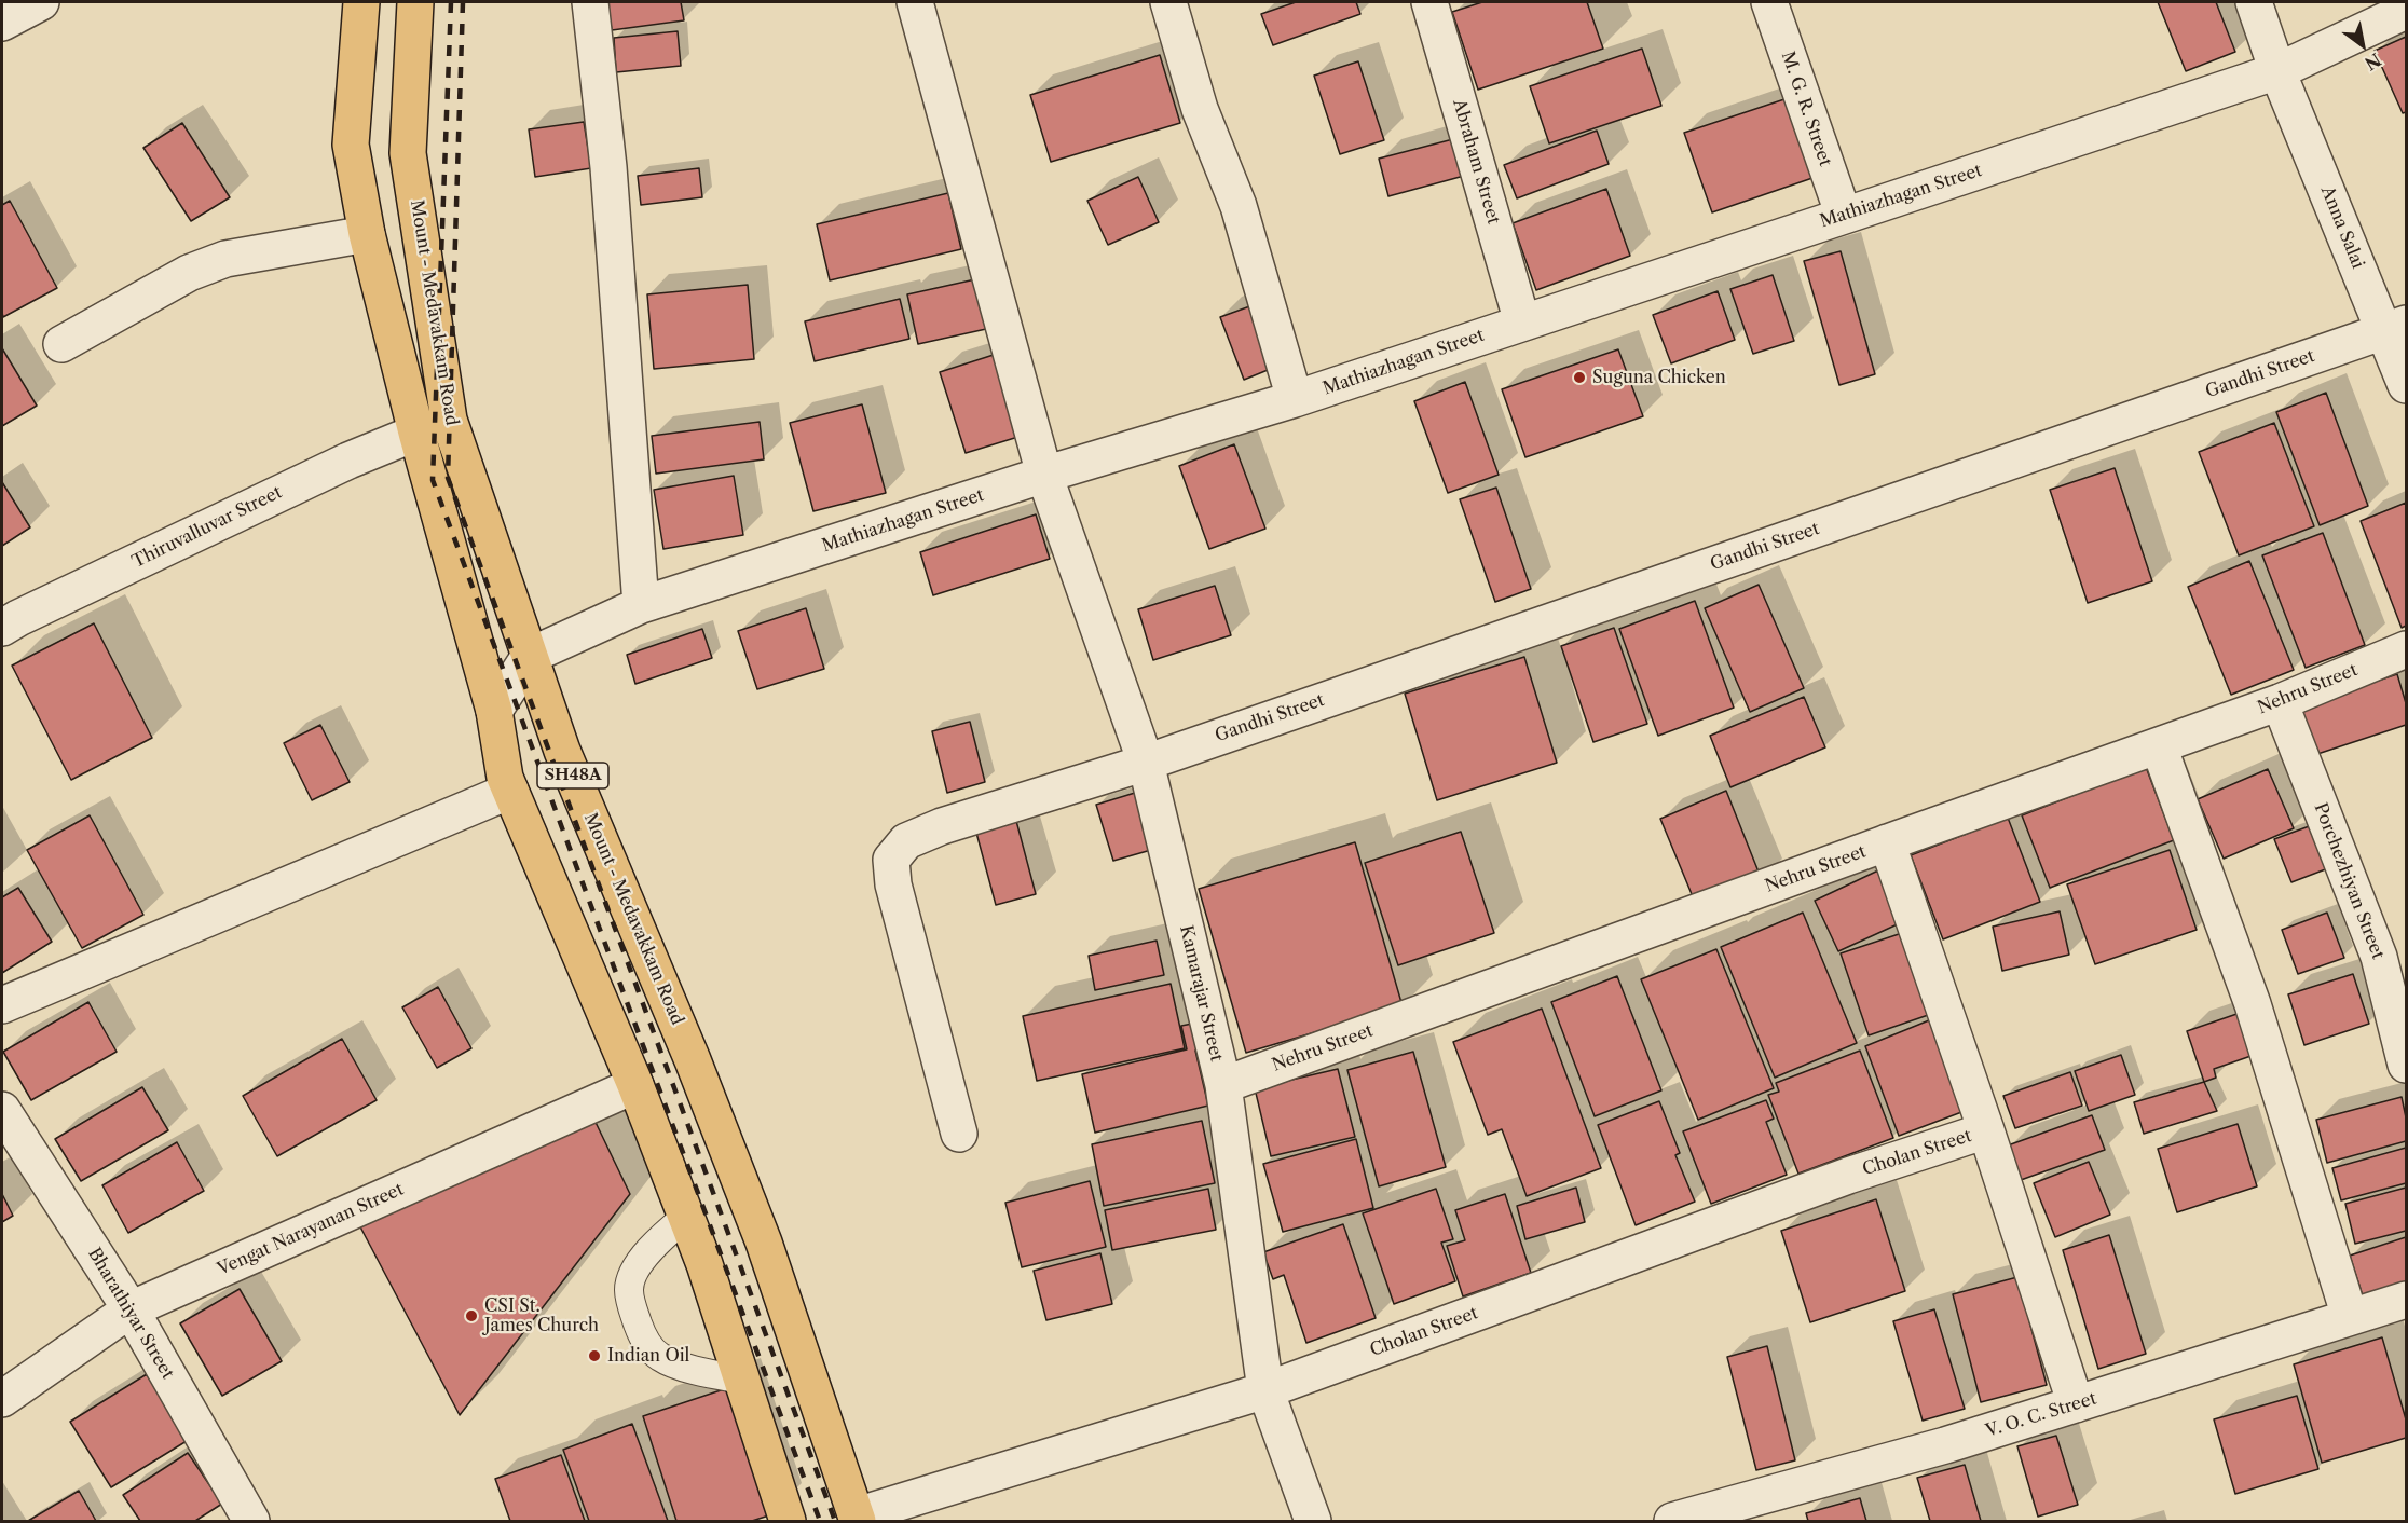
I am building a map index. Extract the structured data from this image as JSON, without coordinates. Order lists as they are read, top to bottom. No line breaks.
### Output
{"streets":{"main road":["Mount - Medavakkam Road","SH48A"],"street":["M. G. R. Street","Abraham Street","Mathiazhagan Street","Anna Salai","Gandhi Street","Thiruvalluvar Street","Nehru Street","Porchezhiyan Street","Kamarajar Street","Cholan Street","Vengat Narayanan Street","Bharathiyar Street","V. O. C. Street"]},"crossings":[["M. G. R. Street","Mathiazhagan Street"],["Abraham Street","Mathiazhagan Street"],["Mathiazhagan Street","Anna Salai"],["Mathiazhagan Street","Mount - Medavakkam Road"],["Mathiazhagan Street","Kamarajar Street"],["Anna Salai","Gandhi Street"],["Mount - Medavakkam Road","Thiruvalluvar Street"],["Mount - Medavakkam Road","Cholan Street"],["Mount - Medavakkam Road","Vengat Narayanan Street"],["Gandhi Street","Kamarajar Street"],["Nehru Street","Porchezhiyan Street"],["Nehru Street","Kamarajar Street"],["Kamarajar Street","Cholan Street"],["Vengat Narayanan Street","Bharathiyar Street"]],"places":["Suguna Chicken","CSI St. James Church","Indian Oil"],"north":"bottom right"}
